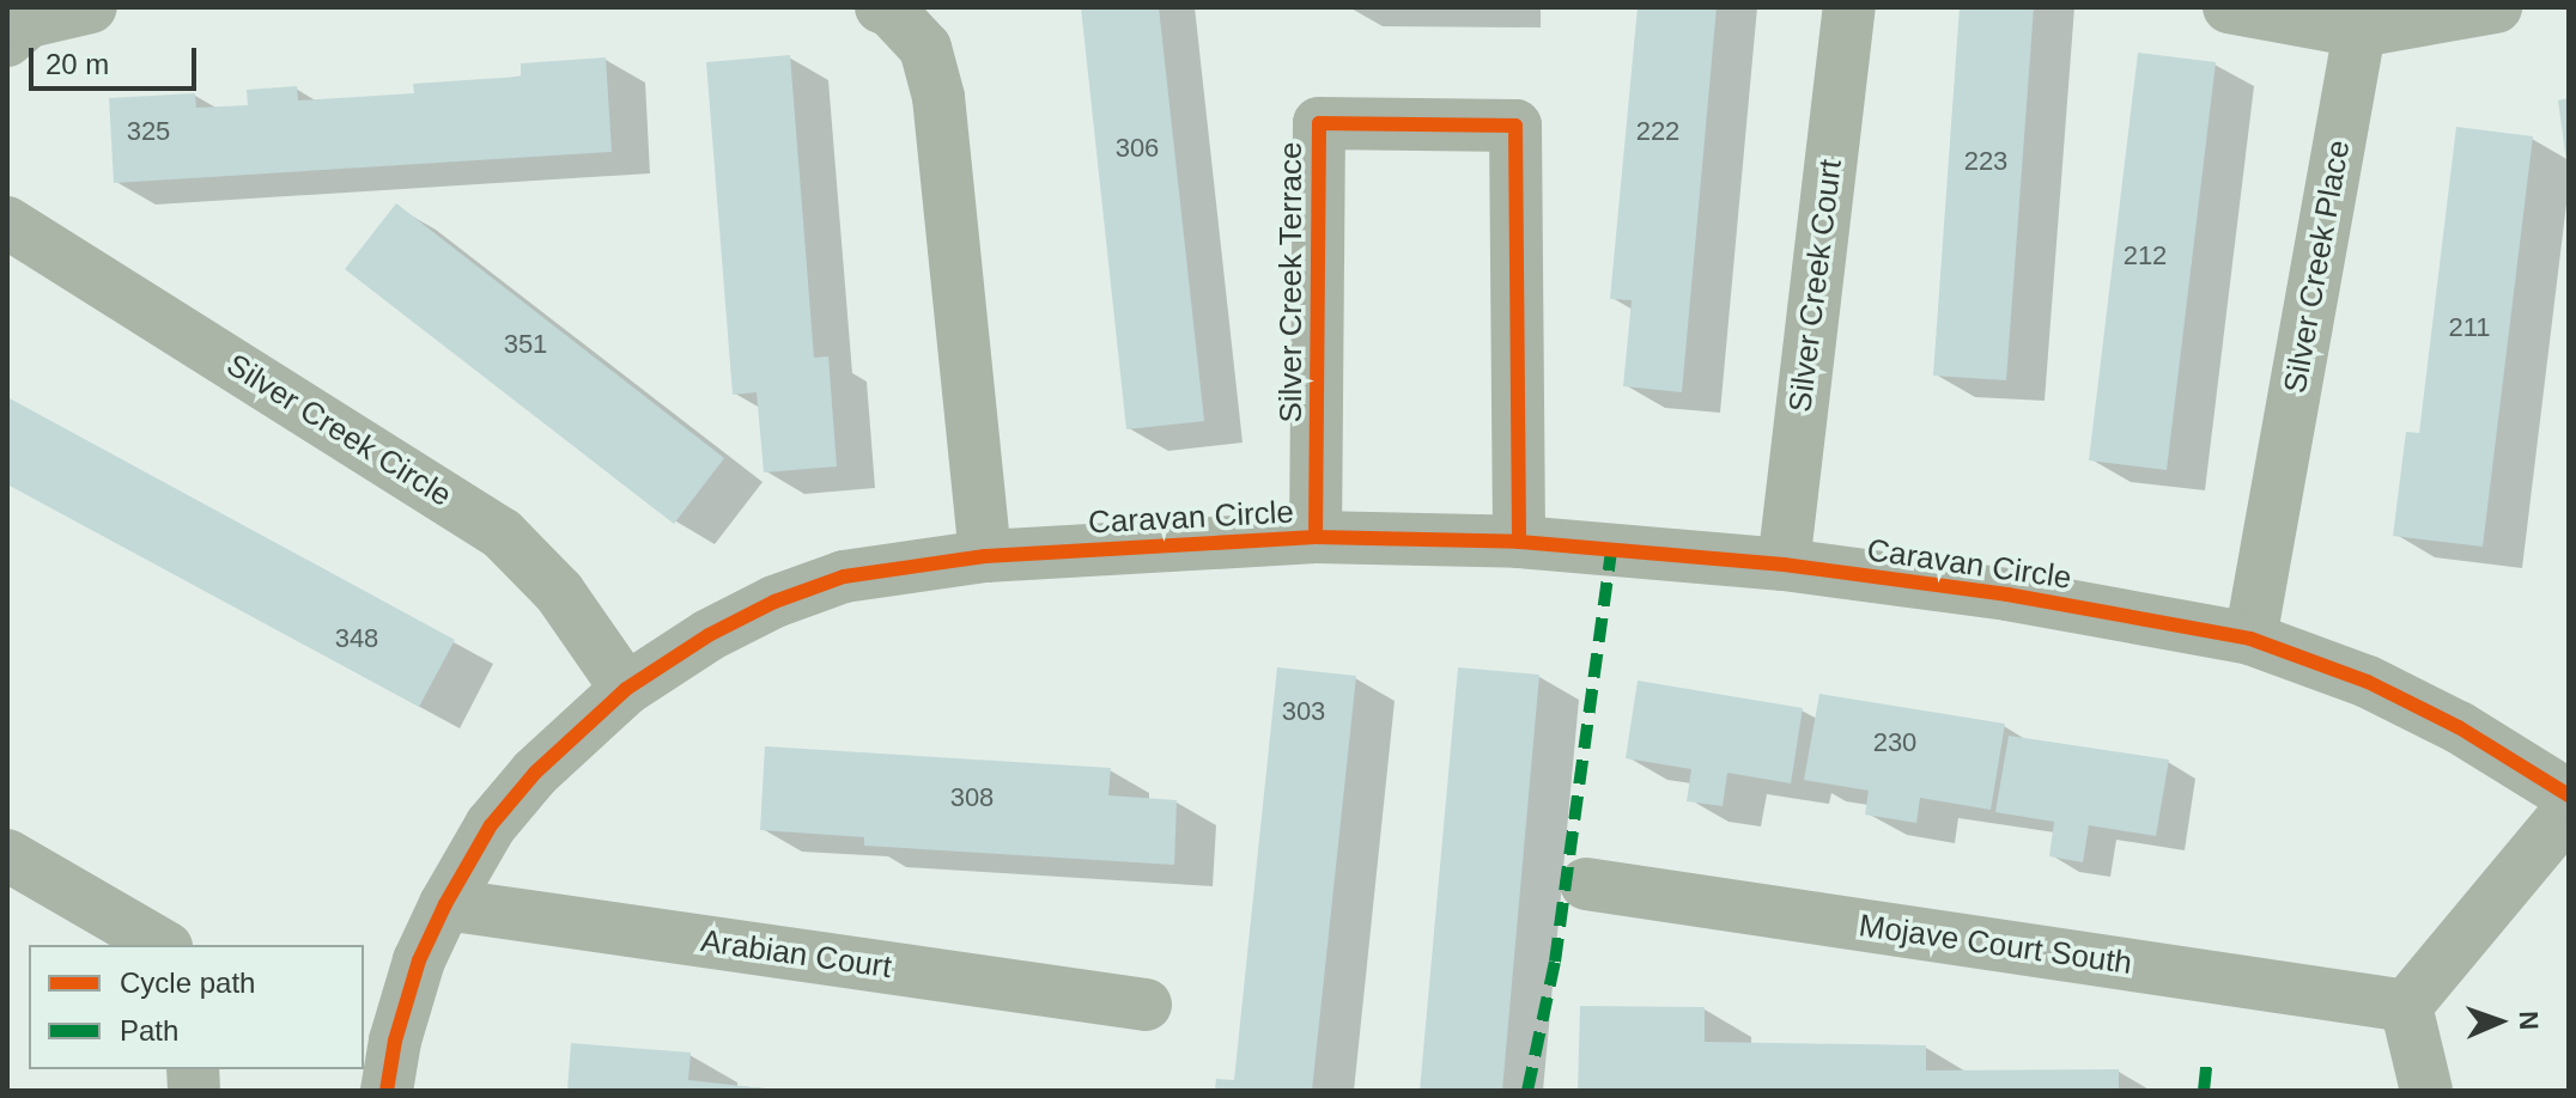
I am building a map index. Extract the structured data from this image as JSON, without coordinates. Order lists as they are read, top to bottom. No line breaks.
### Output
{"streets":{"street":["Silver Creek Place","Silver Creek Terrace","Silver Creek Court","Silver Creek Circle","Caravan Circle","Mojave Court South","Arabian Court"]},"crossings":[["Silver Creek Place","Caravan Circle"],["Silver Creek Terrace","Caravan Circle"],["Silver Creek Court","Caravan Circle"],["Silver Creek Circle","Caravan Circle"],["Caravan Circle","Arabian Court"]],"house_numbers":["325","222","306","223","212","211","351","348","303","230","308"],"legend":["Cycle path","Path"],"scale_bar":"20 m","north":"right"}
